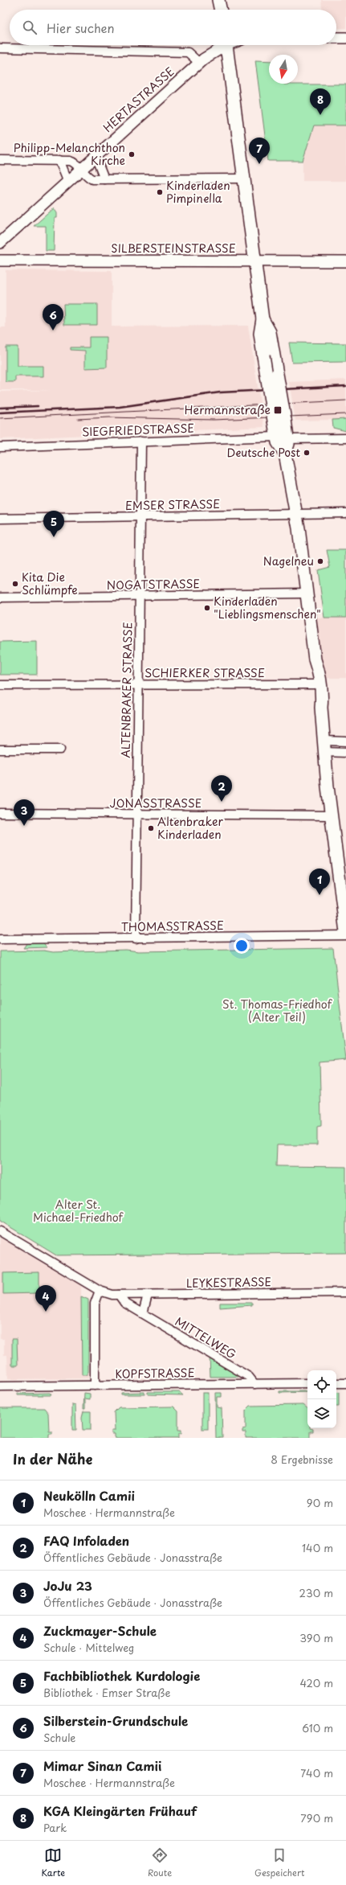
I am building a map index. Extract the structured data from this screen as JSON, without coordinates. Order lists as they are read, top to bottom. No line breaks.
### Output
{"streets":{"street":["HERTASTRASSE","SILBERSTEINSTRASSE","SIEGFRIEDSTRASSE","EMSER STRASSE","NOGATSTRASSE","SCHIERKER STRASSE","ALTENBRAKER STRASSE","JONASSTRASSE","THOMASSTRASSE","LEYKESTRASSE","MITTELWEG","KOPFSTRASSE"]},"crossings":[["SIEGFRIEDSTRASSE","ALTENBRAKER STRASSE"],["EMSER STRASSE","ALTENBRAKER STRASSE"],["NOGATSTRASSE","ALTENBRAKER STRASSE"],["SCHIERKER STRASSE","ALTENBRAKER STRASSE"],["ALTENBRAKER STRASSE","JONASSTRASSE"],["ALTENBRAKER STRASSE","THOMASSTRASSE"],["LEYKESTRASSE","MITTELWEG"],["MITTELWEG","KOPFSTRASSE"]],"parks":["St. Thomas-Friedhof (Alter Teil)","Alter St. Michael-Friedhof"],"places":{"other":["Philipp-Melanchthon Kirche","Kinderladen Pimpinella","Deutsche Post","Nagelneu","Kita Die Schlümpfe","Kinderladen \"Lieblingsmenschen\"","Altenbraker Kinderladen"],"transit":["Hermannstraße"]},"north":"bottom","page":{"search":"Hier suchen","pins":["8","7","6","5","2","3","1","4"],"heading":["In der Nähe","8 Ergebnisse"],"list":[{"mark":"1","name":"Neukölln Camii","note":"Moschee · Hermannstraße","value":"90 m"},{"mark":"2","name":"FAQ Infoladen","note":"Öffentliches Gebäude · Jonasstraße","value":"140 m"},{"mark":"3","name":"JoJu 23","note":"Öffentliches Gebäude · Jonasstraße","value":"230 m"},{"mark":"4","name":"Zuckmayer-Schule","note":"Schule · Mittelweg","value":"390 m"},{"mark":"5","name":"Fachbibliothek Kurdologie","note":"Bibliothek · Emser Straße","value":"420 m"},{"mark":"6","name":"Silberstein-Grundschule","note":"Schule","value":"610 m"},{"mark":"7","name":"Mimar Sinan Camii","note":"Moschee · Hermannstraße","value":"740 m"},{"mark":"8","name":"KGA Kleingärten Frühauf","note":"Park","value":"790 m"}],"nav":["Karte","Route","Gespeichert"]}}
